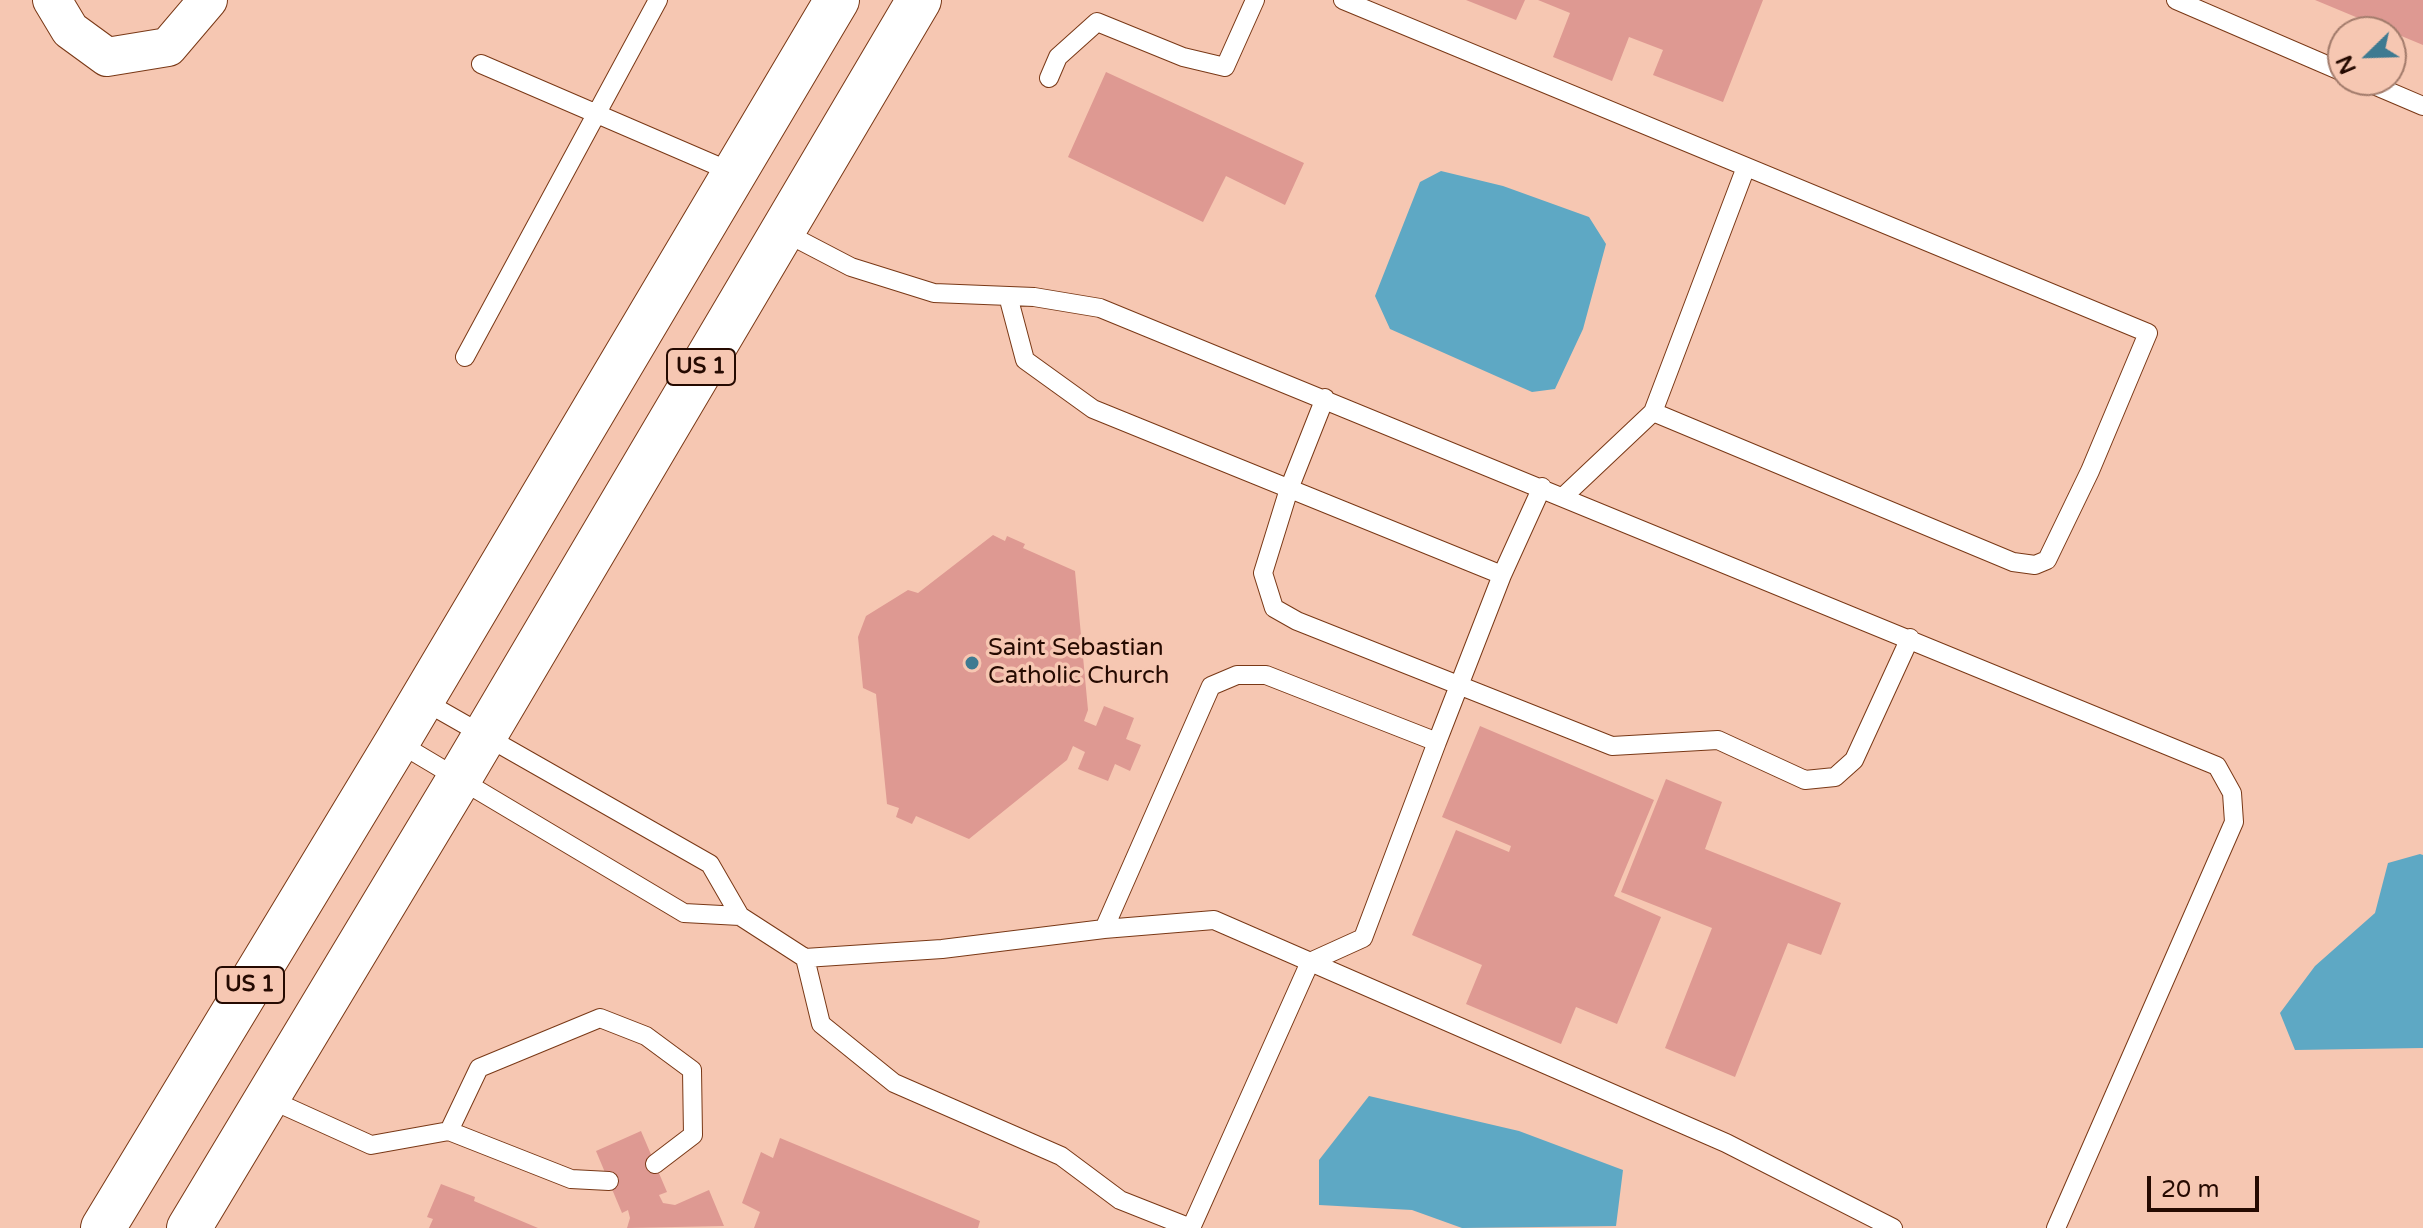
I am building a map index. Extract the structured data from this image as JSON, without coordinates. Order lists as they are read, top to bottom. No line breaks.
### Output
{"streets":{"main road":["US 1"]},"places":["Saint Sebastian Catholic Church"],"scale_bar":"20 m","north":"bottom left"}
